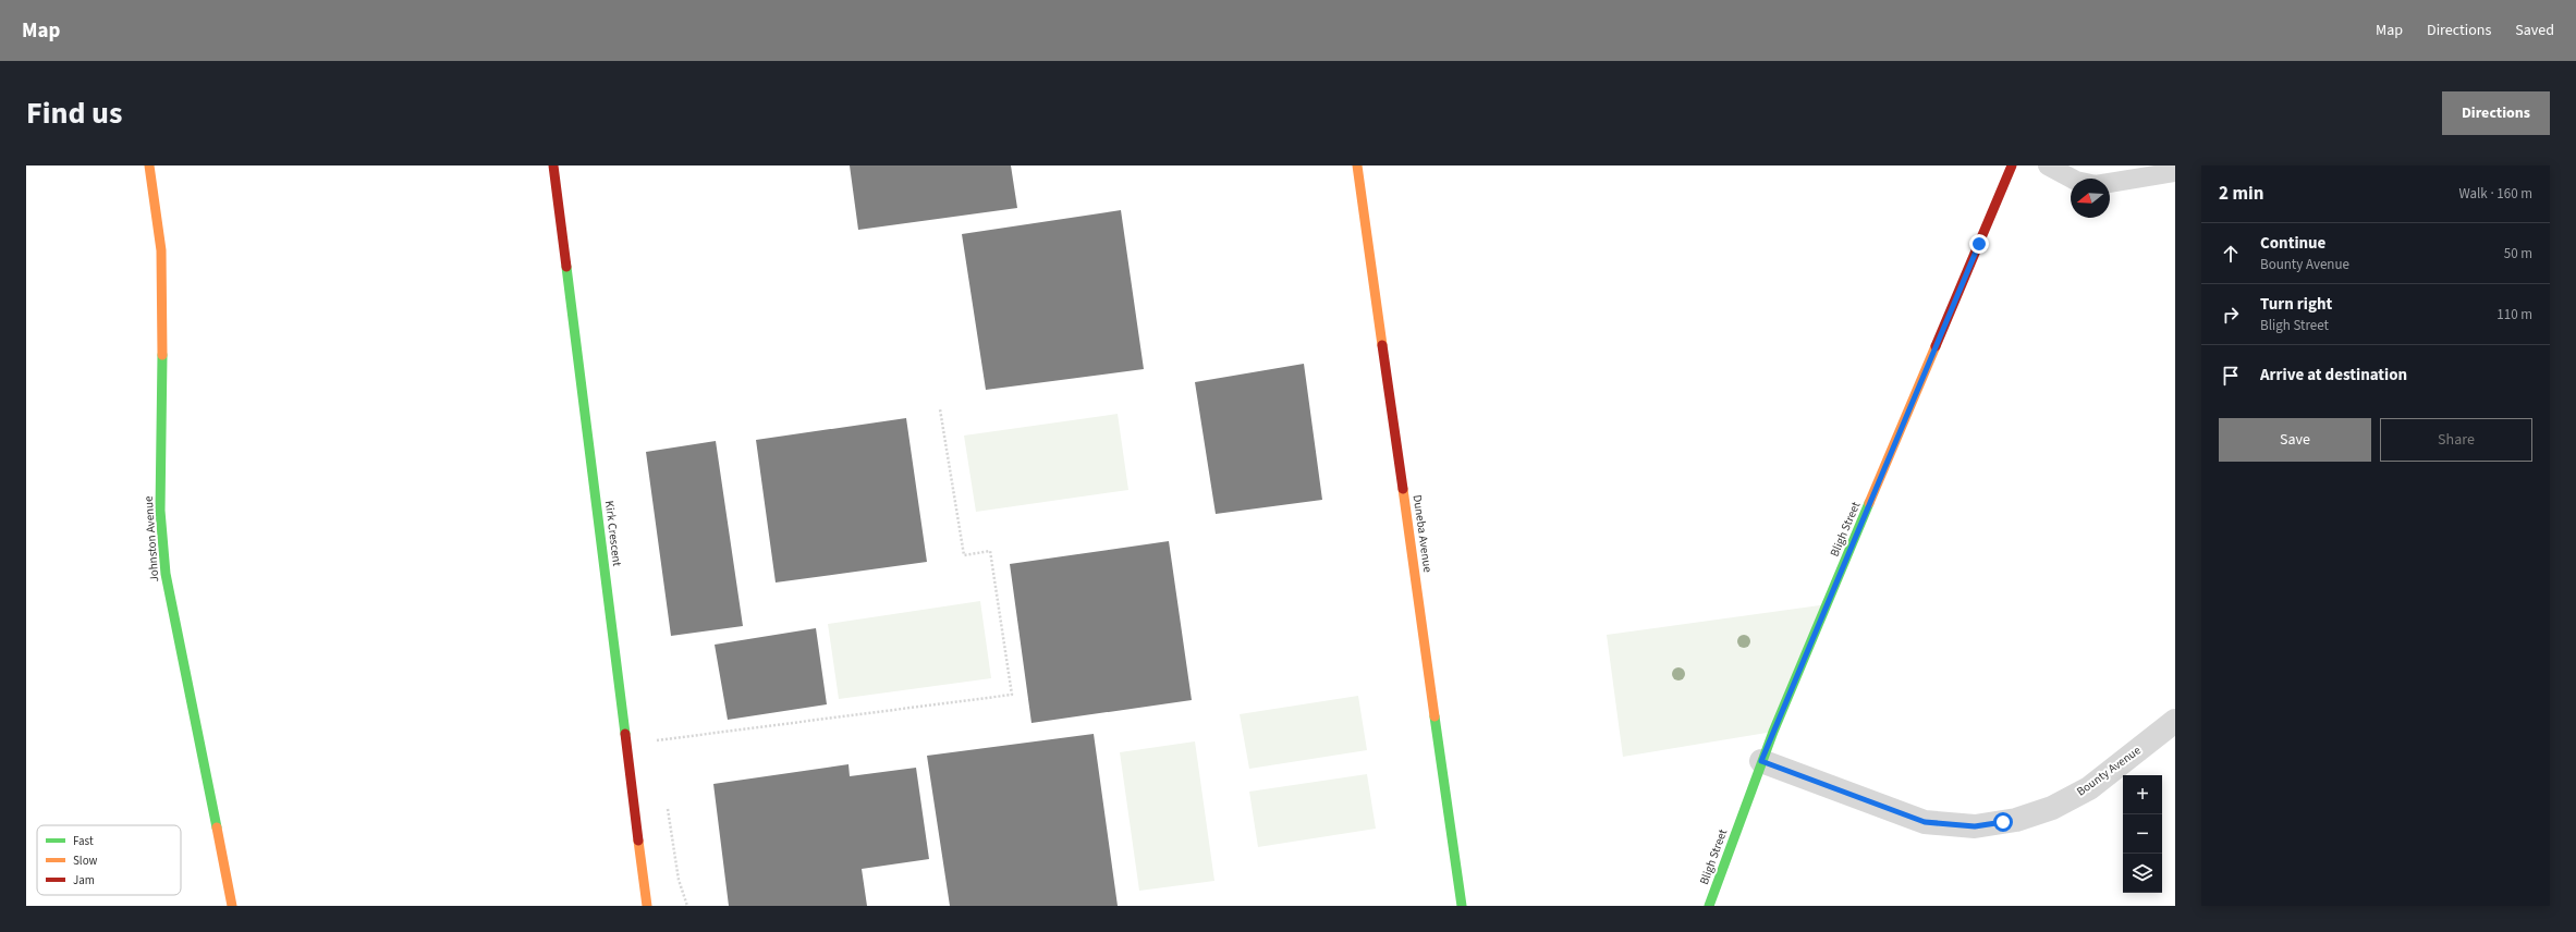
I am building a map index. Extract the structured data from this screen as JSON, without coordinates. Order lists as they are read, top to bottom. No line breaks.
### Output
{"streets":{"street":["Bligh Street","Kirk Crescent","Duneba Avenue","Johnston Avenue","Bounty Avenue"]},"crossings":[["Bligh Street","Bounty Avenue"]],"legend":["Fast","Slow","Jam"],"north":"left","page":{"header":"Map","nav":["Map","Directions","Saved"],"title":"Find us","buttons":["Directions",["Save","Share"]],"heading":["2 min","Walk · 160 m"],"list":[["Continue","Bounty Avenue","50 m"],["Turn right","Bligh Street","110 m"],"Arrive at destination"],"map_buttons":["+","−"]}}
